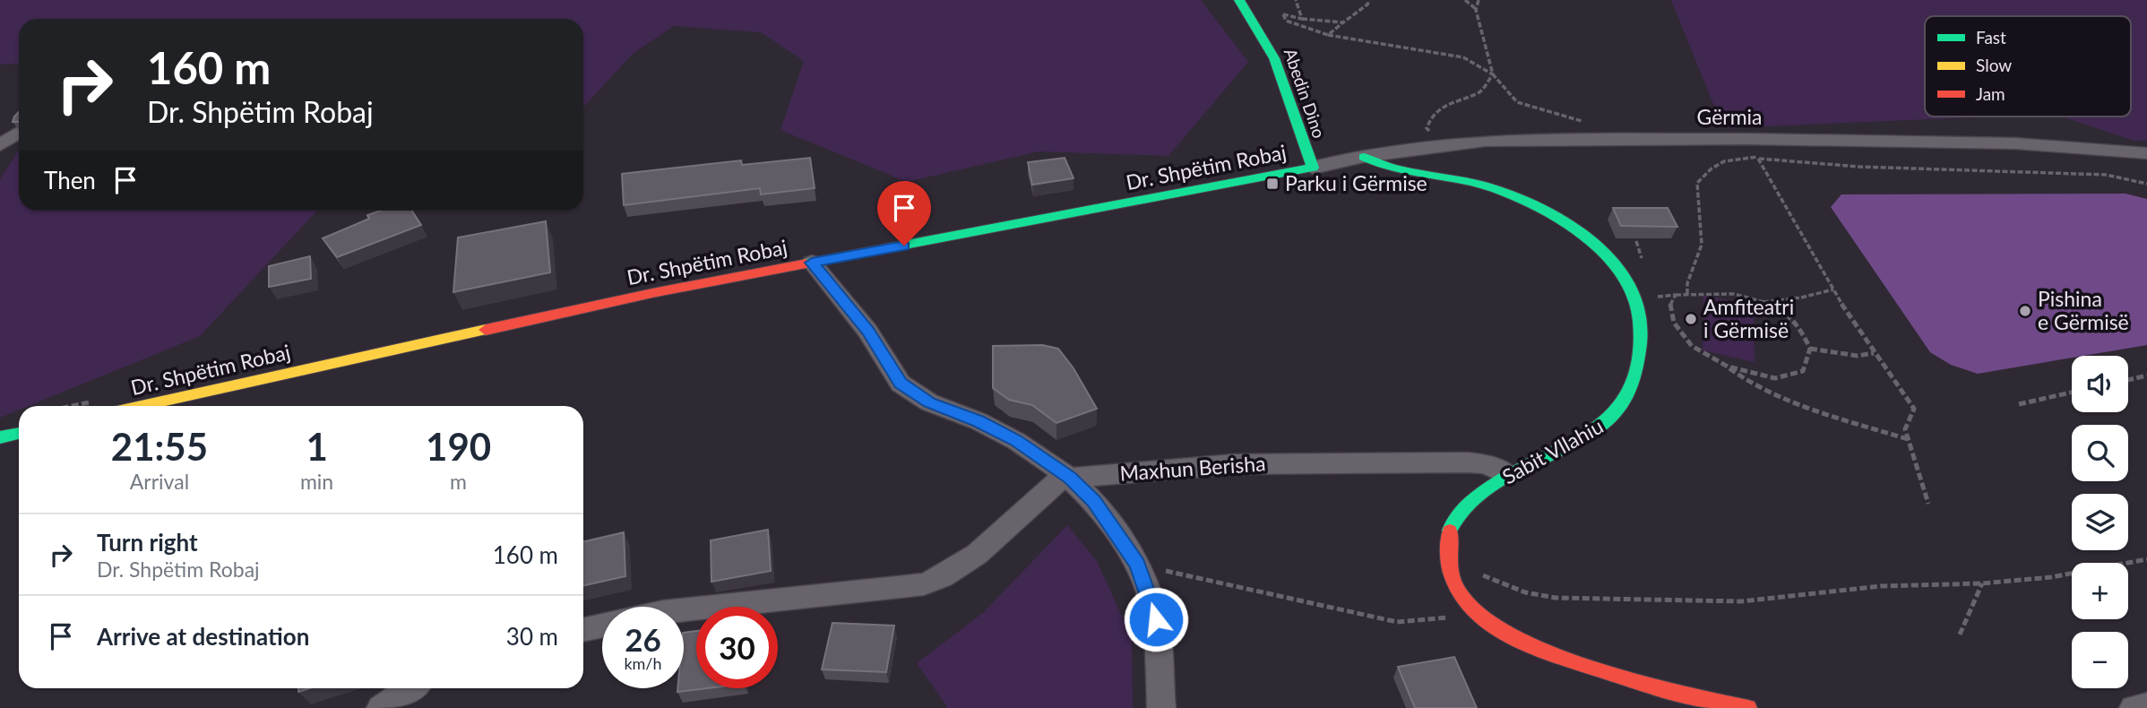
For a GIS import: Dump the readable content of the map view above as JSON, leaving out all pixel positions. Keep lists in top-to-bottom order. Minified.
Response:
{"streets":{"street":["Abedin Dino","Gërmia","Dr. Shpëtim Robaj","Sabit Vllahiu","Maxhun Berisha"]},"crossings":[["Abedin Dino","Gërmia"],["Abedin Dino","Dr. Shpëtim Robaj"],["Gërmia","Dr. Shpëtim Robaj"],["Sabit Vllahiu","Maxhun Berisha"]],"places":{"transit":["Parku i Gërmise"],"other":["Pishina e Gërmisë","Amfiteatri i Gërmisë"]},"legend":["Fast","Slow","Jam"],"page":{"turn":["160 m","Dr. Shpëtim Robaj"],"then":"Then","map_buttons":["+","−"],"eta":["21:55","Arrival","1","min","190","m"],"list":[{"name":"Turn right","note":"Dr. Shpëtim Robaj","value":"160 m"},{"name":"Arrive at destination","value":"30 m"}],"speed":"26 km/h","limit":"30"}}
